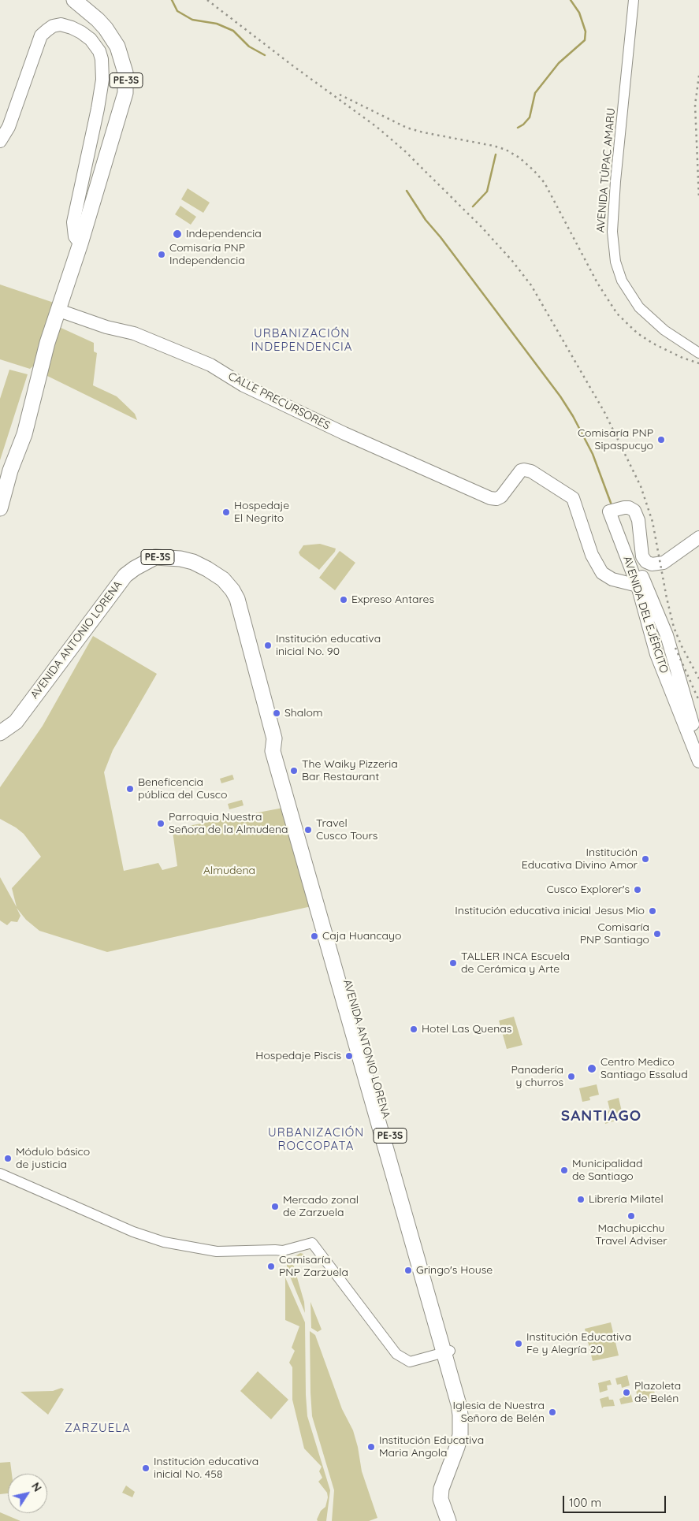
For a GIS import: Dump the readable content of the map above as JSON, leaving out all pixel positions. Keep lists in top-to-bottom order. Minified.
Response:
{"streets":{"highway":["PE-3S","AVENIDA ANTONIO LORENA"],"main road":["CALLE PRECURSORES","AVENIDA DEL EJÉRCITO"],"street":["AVENIDA TÚPAC AMARU"]},"crossings":[["PE-3S","CALLE PRECURSORES"],["CALLE PRECURSORES","AVENIDA DEL EJÉRCITO"]],"districts":["URBANIZACIÓN INDEPENDENCIA","SANTIAGO","URBANIZACIÓN ROCCOPATA","ZARZUELA"],"parks":["Almudena"],"places":["Independencia","Comisaría PNP Independencia","Comisaría PNP Sipaspucyo","Hospedaje El Negrito","Expreso Antares","Institución educativa inicial No. 90","Shalom","The Waiky Pizzeria Bar Restaurant","Beneficencia pública del Cusco","Parroquia Nuestra Señora de la Almudena","Travel Cusco Tours","Institución Educativa Divino Amor","Cusco Explorer's","Institución educativa inicial Jesus Mio","Comisaría PNP Santiago","Caja Huancayo","TALLER INCA Escuela de Cerámica y Arte","Hotel Las Quenas","Hospedaje Piscis","Centro Medico Santiago Essalud","Panadería y churros","Módulo básico de justicia","Municipalidad de Santiago","Librería Milatel","Mercado zonal de Zarzuela","Machupicchu Travel Adviser","Comisaría PNP Zarzuela","Gringo's House","Institución Educativa Fe y Alegría 20","Plazoleta de Belén","Iglesia de Nuestra Señora de Belén","Institución Educativa Maria Angola","Institución educativa inicial No. 458"],"scale_bar":"100 m","north":"top right"}
